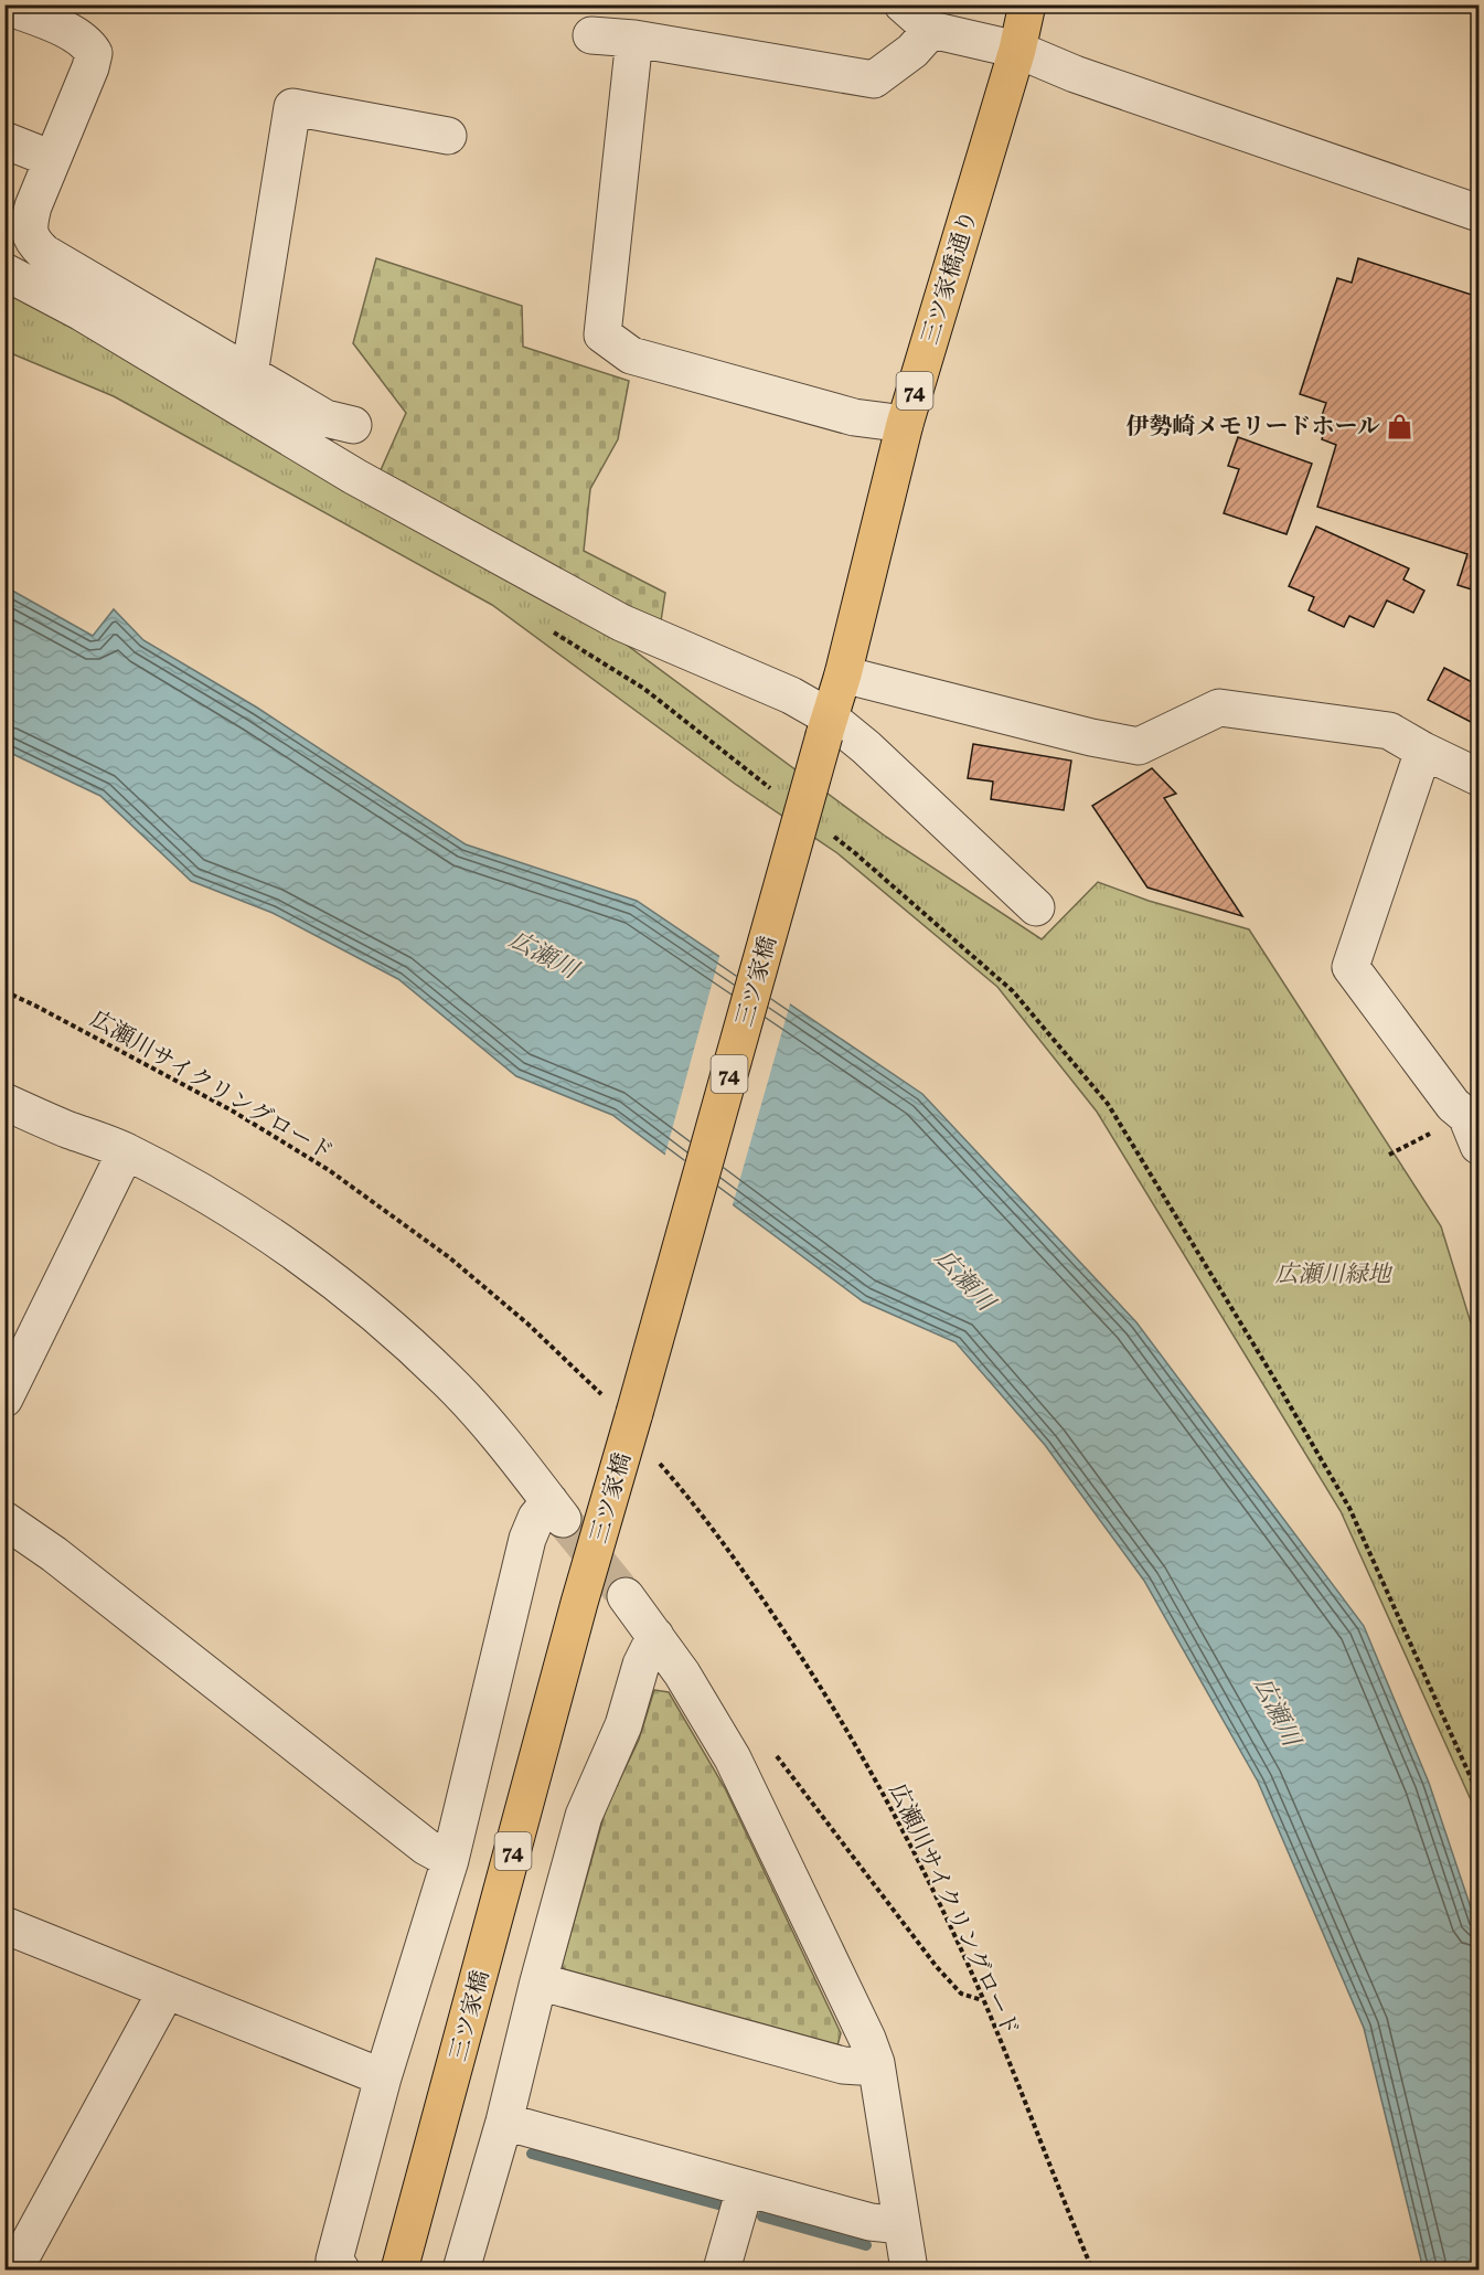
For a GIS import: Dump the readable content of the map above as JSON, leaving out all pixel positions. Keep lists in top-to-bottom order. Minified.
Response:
{"streets":{"main road":["三ツ家橋通り","74","三ツ家橋"],"path":["広瀬川サイクリングロード"]},"crossings":[["三ツ家橋通り","74"],["三ツ家橋通り","三ツ家橋"],["三ツ家橋","広瀬川サイクリングロード"]],"water":["広瀬川"],"parks":["広瀬川緑地"],"places":{"shop":["伊勢崎メモリードホール"]}}
